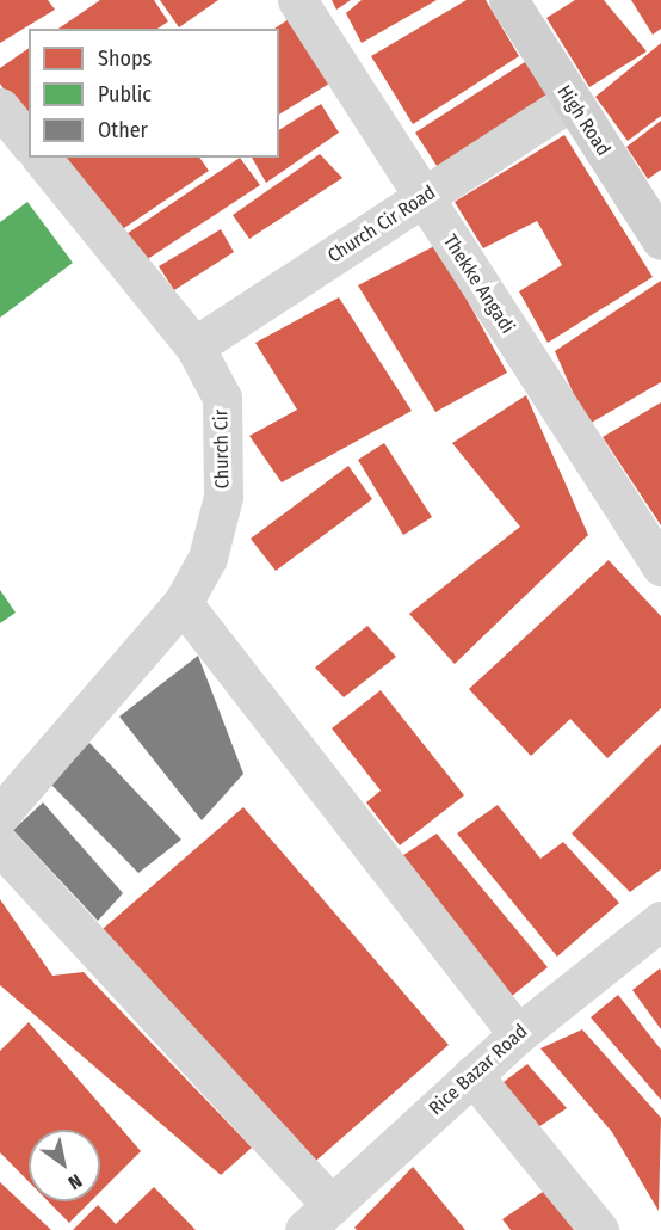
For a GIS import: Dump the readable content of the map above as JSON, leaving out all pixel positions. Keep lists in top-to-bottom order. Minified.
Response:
{"streets":{"main road":["High Road"],"street":["Church Cir Road","Thekke Angadi","Church Cir","Rice Bazar Road"]},"crossings":[["High Road","Church Cir Road"],["Church Cir Road","Thekke Angadi"],["Church Cir Road","Church Cir"]],"legend":["Shops","Public","Other"],"north":"bottom right"}
